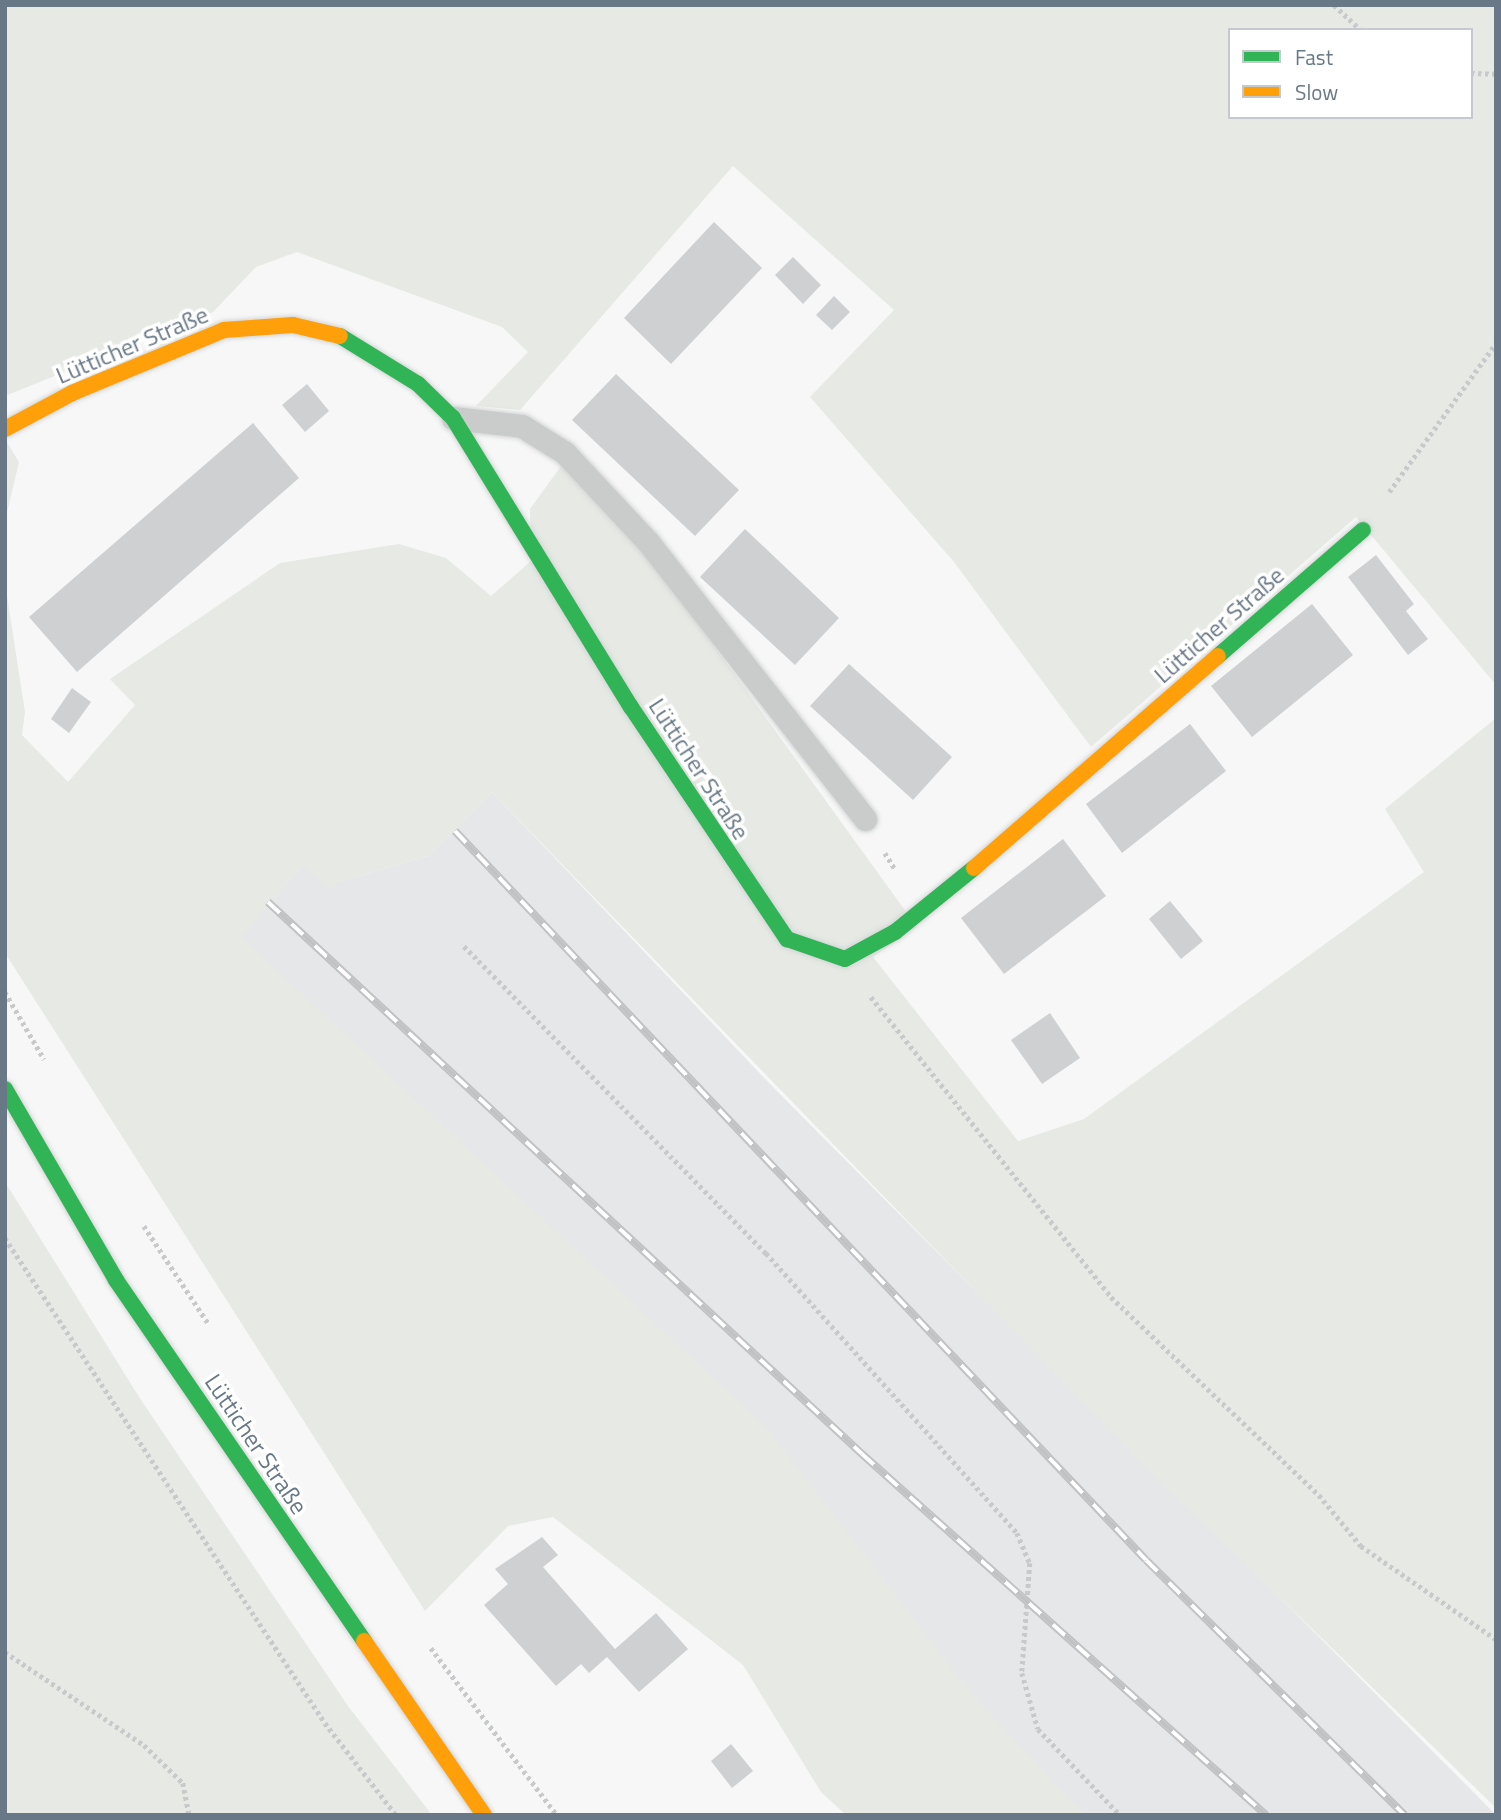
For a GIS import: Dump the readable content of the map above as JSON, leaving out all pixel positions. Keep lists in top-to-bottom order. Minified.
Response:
{"streets":{"street":["Lütticher Straße"]},"legend":["Fast","Slow"]}
